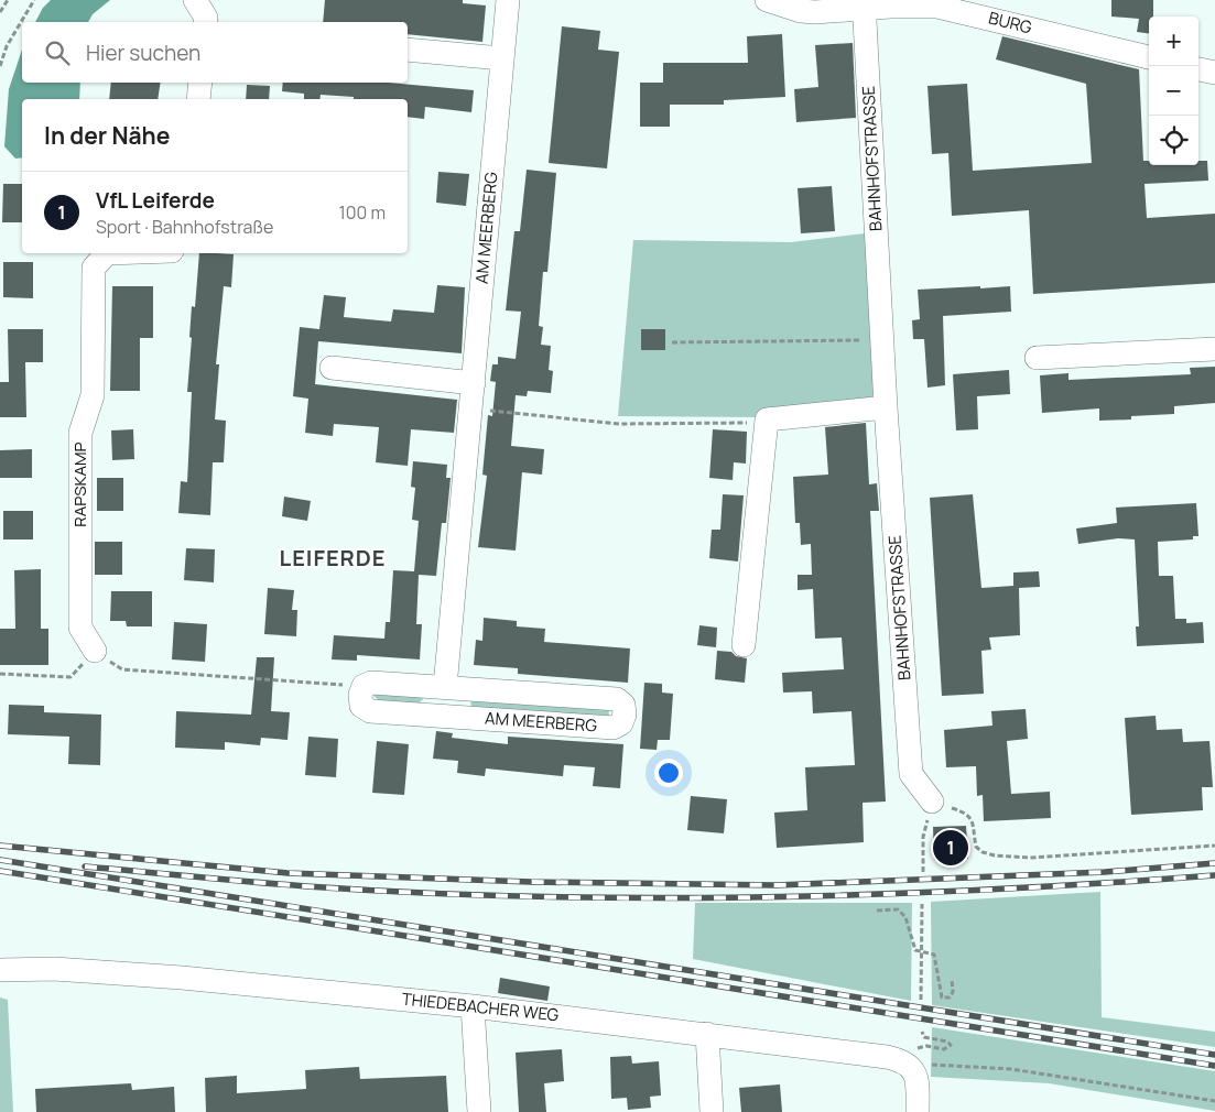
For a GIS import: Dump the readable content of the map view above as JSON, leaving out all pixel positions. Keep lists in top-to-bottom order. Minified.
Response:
{"streets":{"street":["BURG","BAHNHOFSTRASSE","AM MEERBERG","RAPSKAMP","THIEDEBACHER WEG"]},"crossings":[["BURG","BAHNHOFSTRASSE"]],"districts":["LEIFERDE"],"page":{"map_buttons":["+","−"],"search":"Hier suchen","heading":"In der Nähe","list":[{"mark":"1","name":"VfL Leiferde","note":"Sport · Bahnhofstraße","value":"100 m"}],"pins":"1"}}
